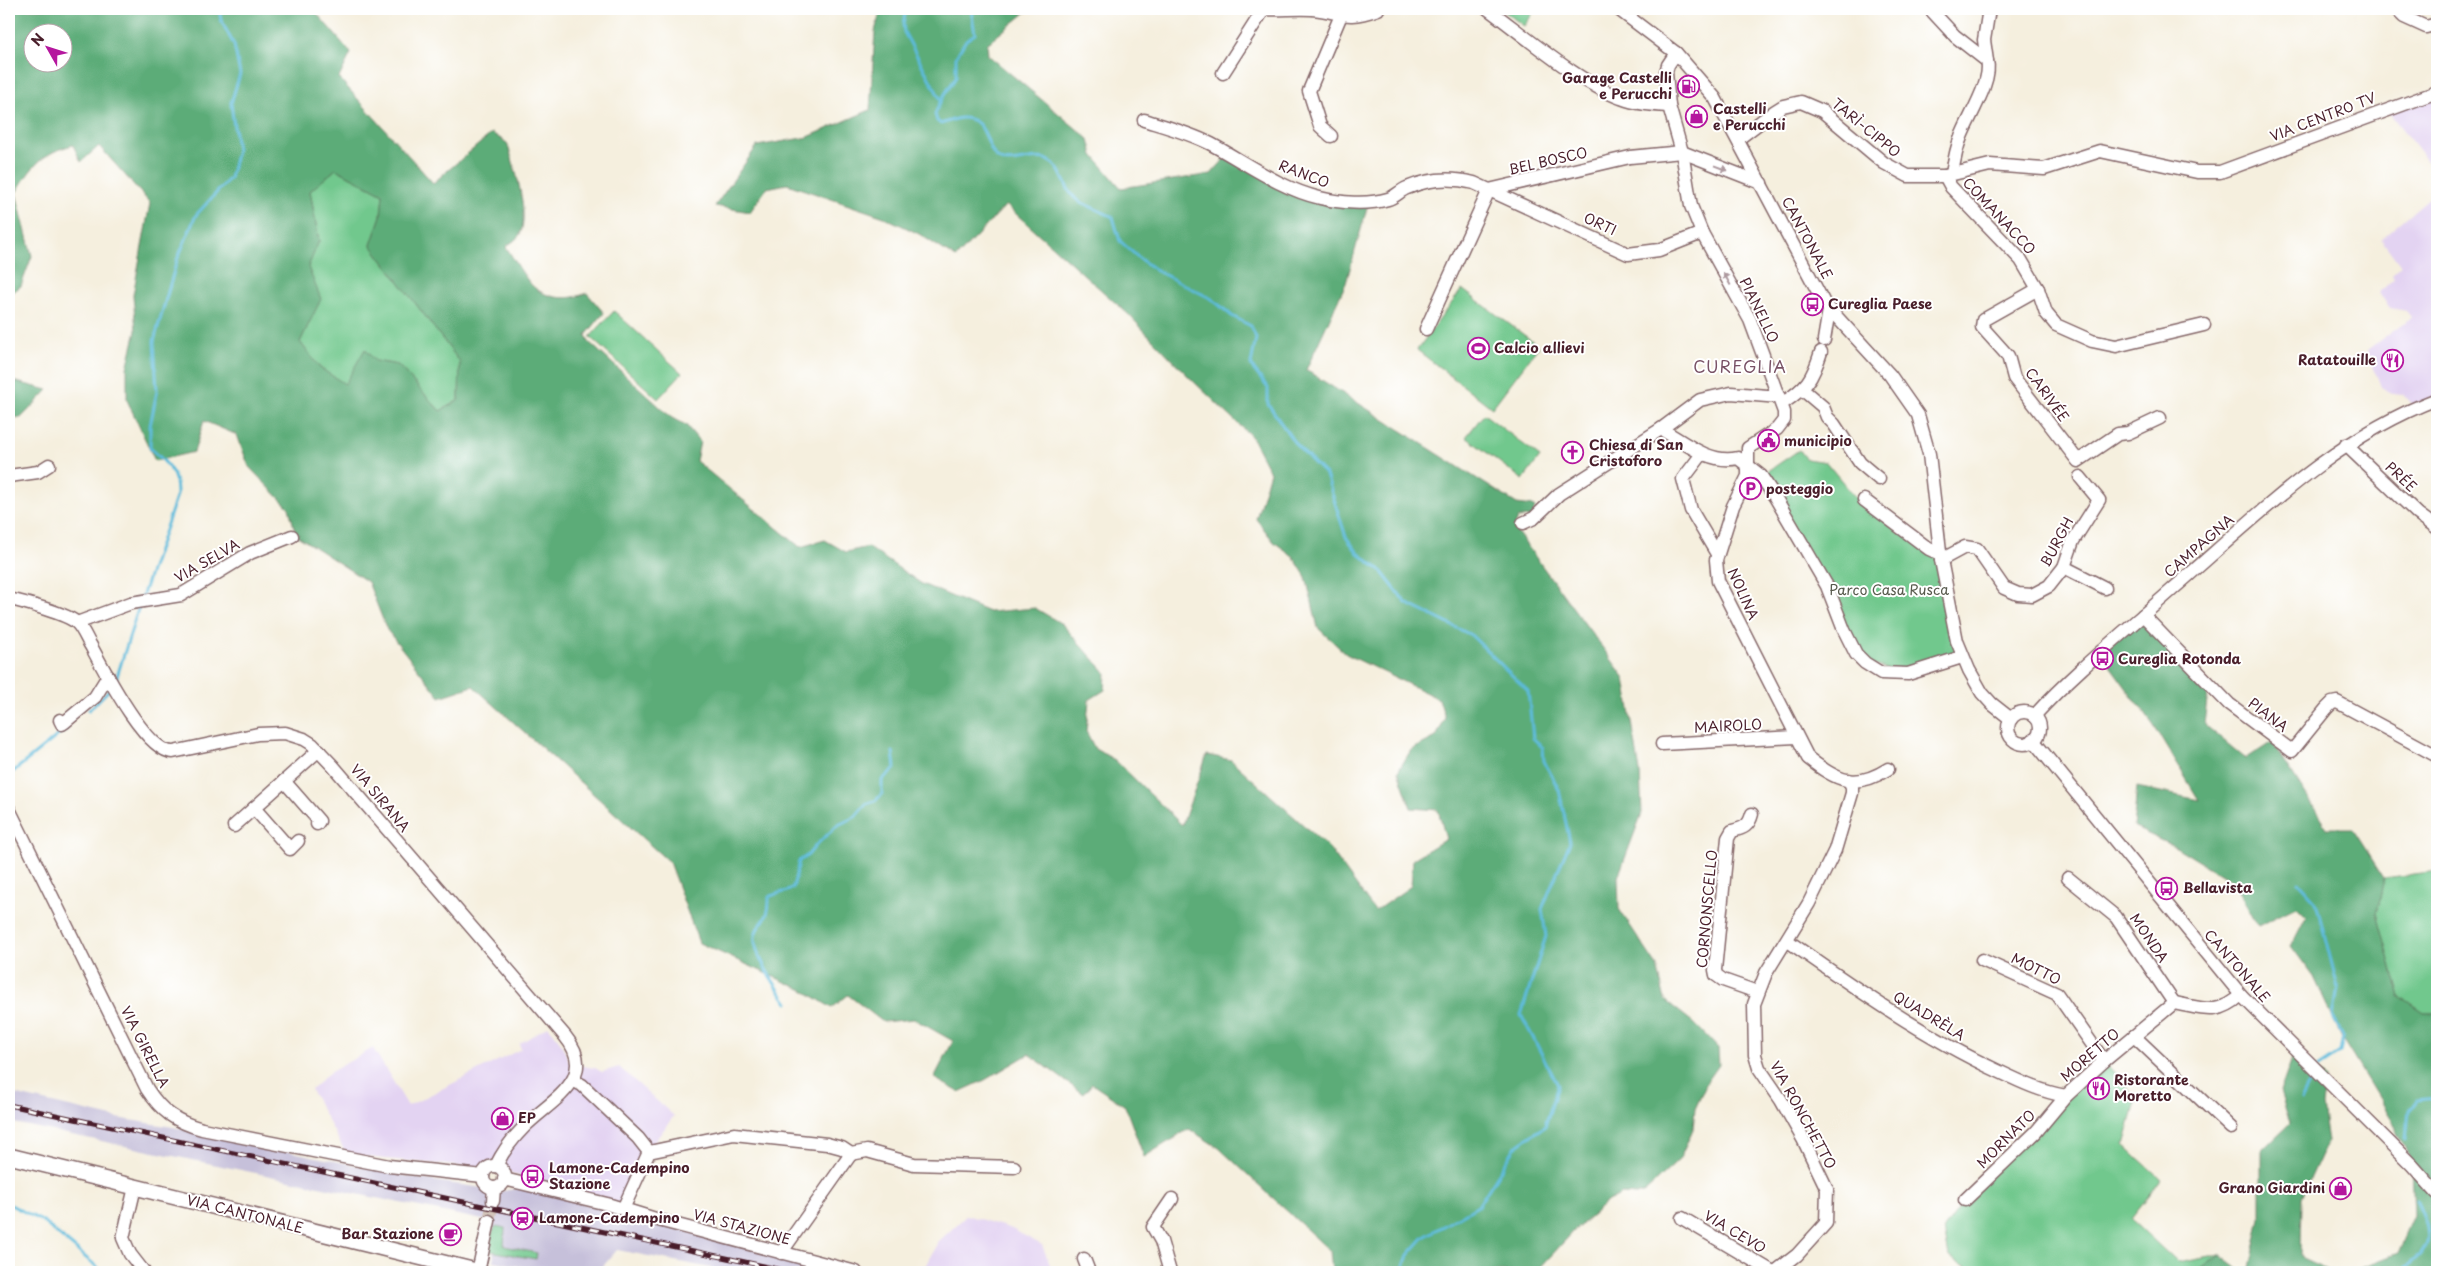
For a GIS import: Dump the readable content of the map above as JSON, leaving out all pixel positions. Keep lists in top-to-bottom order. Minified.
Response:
{"streets":{"main road":["VIA CANTONALE"],"street":["VIA CENTRO TV","TARÌ-CIPPO","BEL BOSCO","RANCO","COMANACCO","ORTI","CANTONALE","PIANELLO","CARIVÉE","PRÉE","BURGH","CAMPAGNA","VIA SELVA","NOLINA","PIANA","MAIROLO","VIA SIRANA","CORNONSCELLO","MONDA","MOTTO","QUADRÈLA","VIA GIRELLA","MORETTO","VIA RONCHETTO","MORNATO","VIA STAZIONE","VIA CEVO"]},"crossings":[["VIA CENTRO TV","TARÌ-CIPPO"],["TARÌ-CIPPO","COMANACCO"],["TARÌ-CIPPO","CANTONALE"],["BEL BOSCO","RANCO"],["BEL BOSCO","ORTI"],["BEL BOSCO","CANTONALE"],["BEL BOSCO","PIANELLO"],["RANCO","ORTI"],["COMANACCO","CARIVÉE"],["ORTI","PIANELLO"],["CANTONALE","PIANELLO"],["CANTONALE","BURGH"],["CANTONALE","CAMPAGNA"],["PIANELLO","NOLINA"],["PRÉE","CAMPAGNA"],["CAMPAGNA","PIANA"],["VIA SELVA","VIA SIRANA"],["NOLINA","MAIROLO"],["CORNONSCELLO","VIA RONCHETTO"],["MONDA","MORETTO"],["MOTTO","MORETTO"],["QUADRÈLA","MORETTO"],["QUADRÈLA","MORNATO"],["VIA GIRELLA","VIA STAZIONE"],["MORETTO","MORNATO"],["VIA RONCHETTO","VIA CEVO"]],"one_way":["PIANELLO"],"districts":["CUREGLIA"],"parks":["Parco Casa Rusca"],"places":{"fuel station":["Garage Castelli e Perucchi"],"shop":["Castelli e Perucchi","EP","Grano Giardini"],"bus stop":["Cureglia Paese","Cureglia Rotonda","Bellavista","Lamone-Cadempino Stazione"],"sports":["Calcio allievi"],"restaurant":["Ratatouille","Ristorante Moretto"],"public building":["municipio"],"church":["Chiesa di San Cristoforo"],"parking":["posteggio"],"station":["Lamone-Cadempino"],"cafe":["Bar Stazione"]},"north":"top left"}
